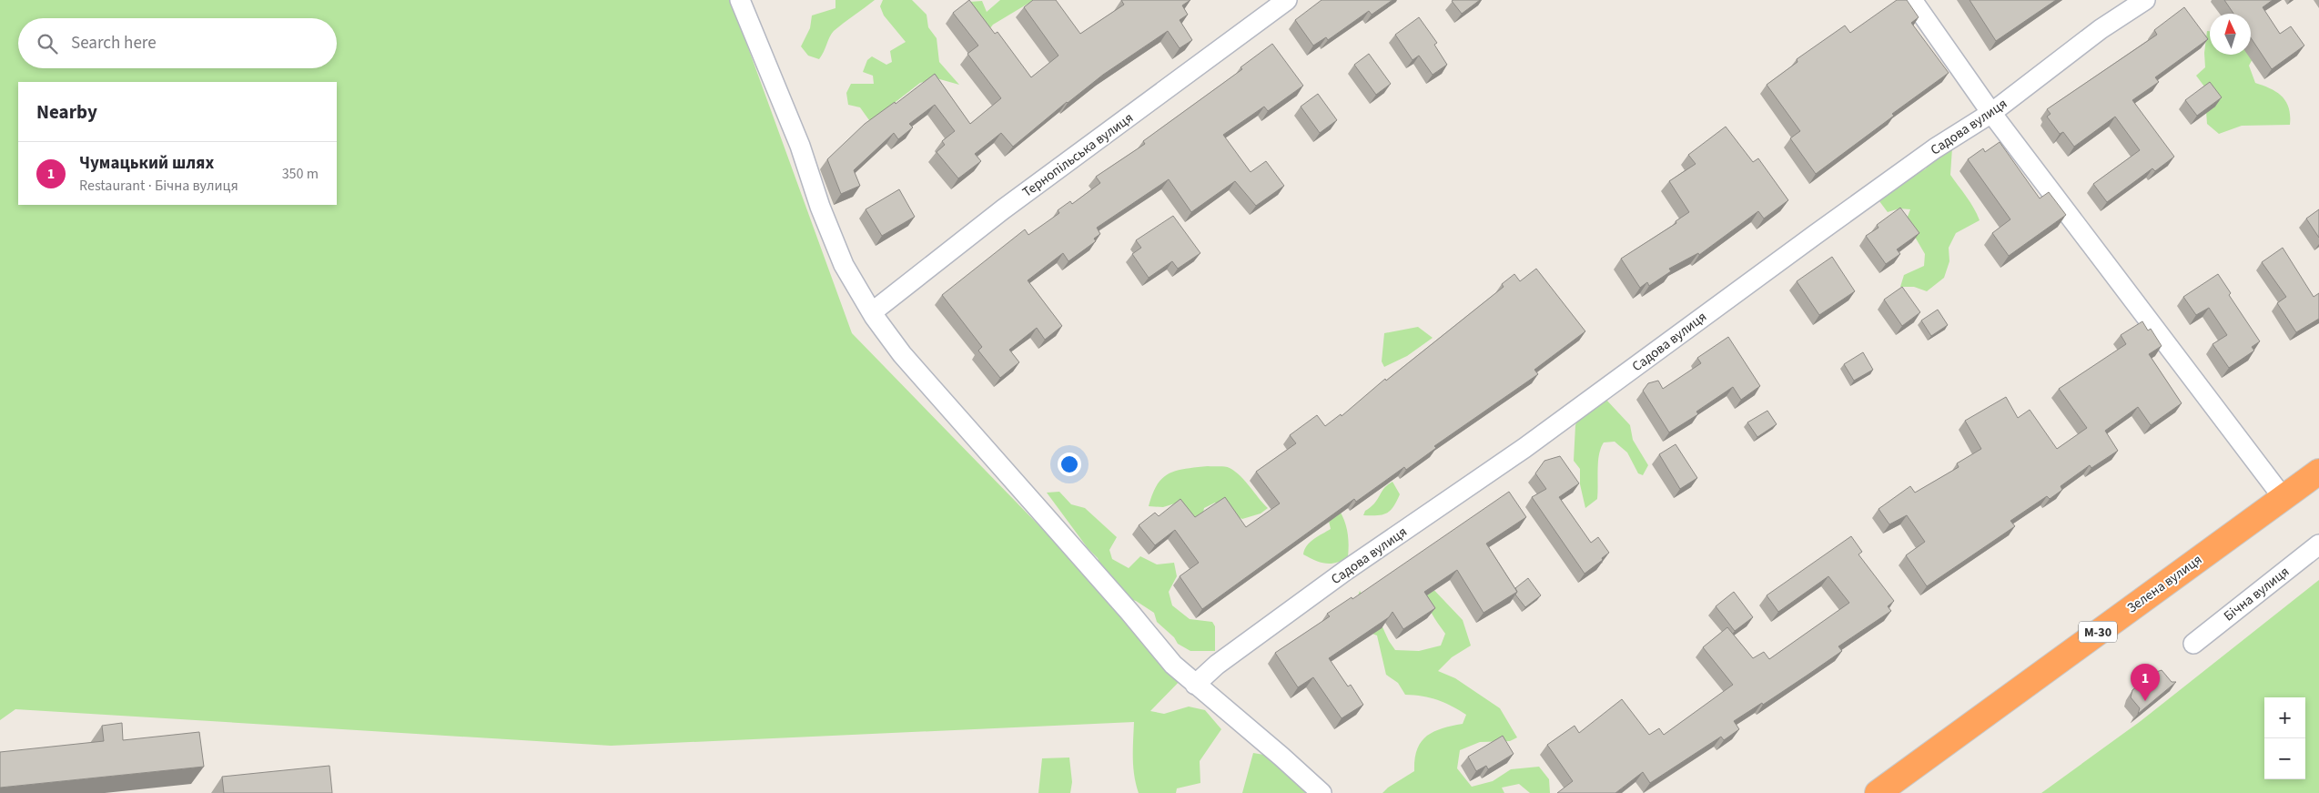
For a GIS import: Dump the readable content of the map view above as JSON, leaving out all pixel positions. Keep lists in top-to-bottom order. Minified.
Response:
{"streets":{"highway":["Зелена вулиця","М-30"],"street":["Садова вулиця","Тернопільська вулиця","Бічна вулиця"]},"north":"top","page":{"search":"Search here","heading":"Nearby","list":[{"mark":"1","name":"Чумацький шлях","note":"Restaurant · Бічна вулиця","value":"350 m"}],"pins":"1","map_buttons":["+","−"]}}
